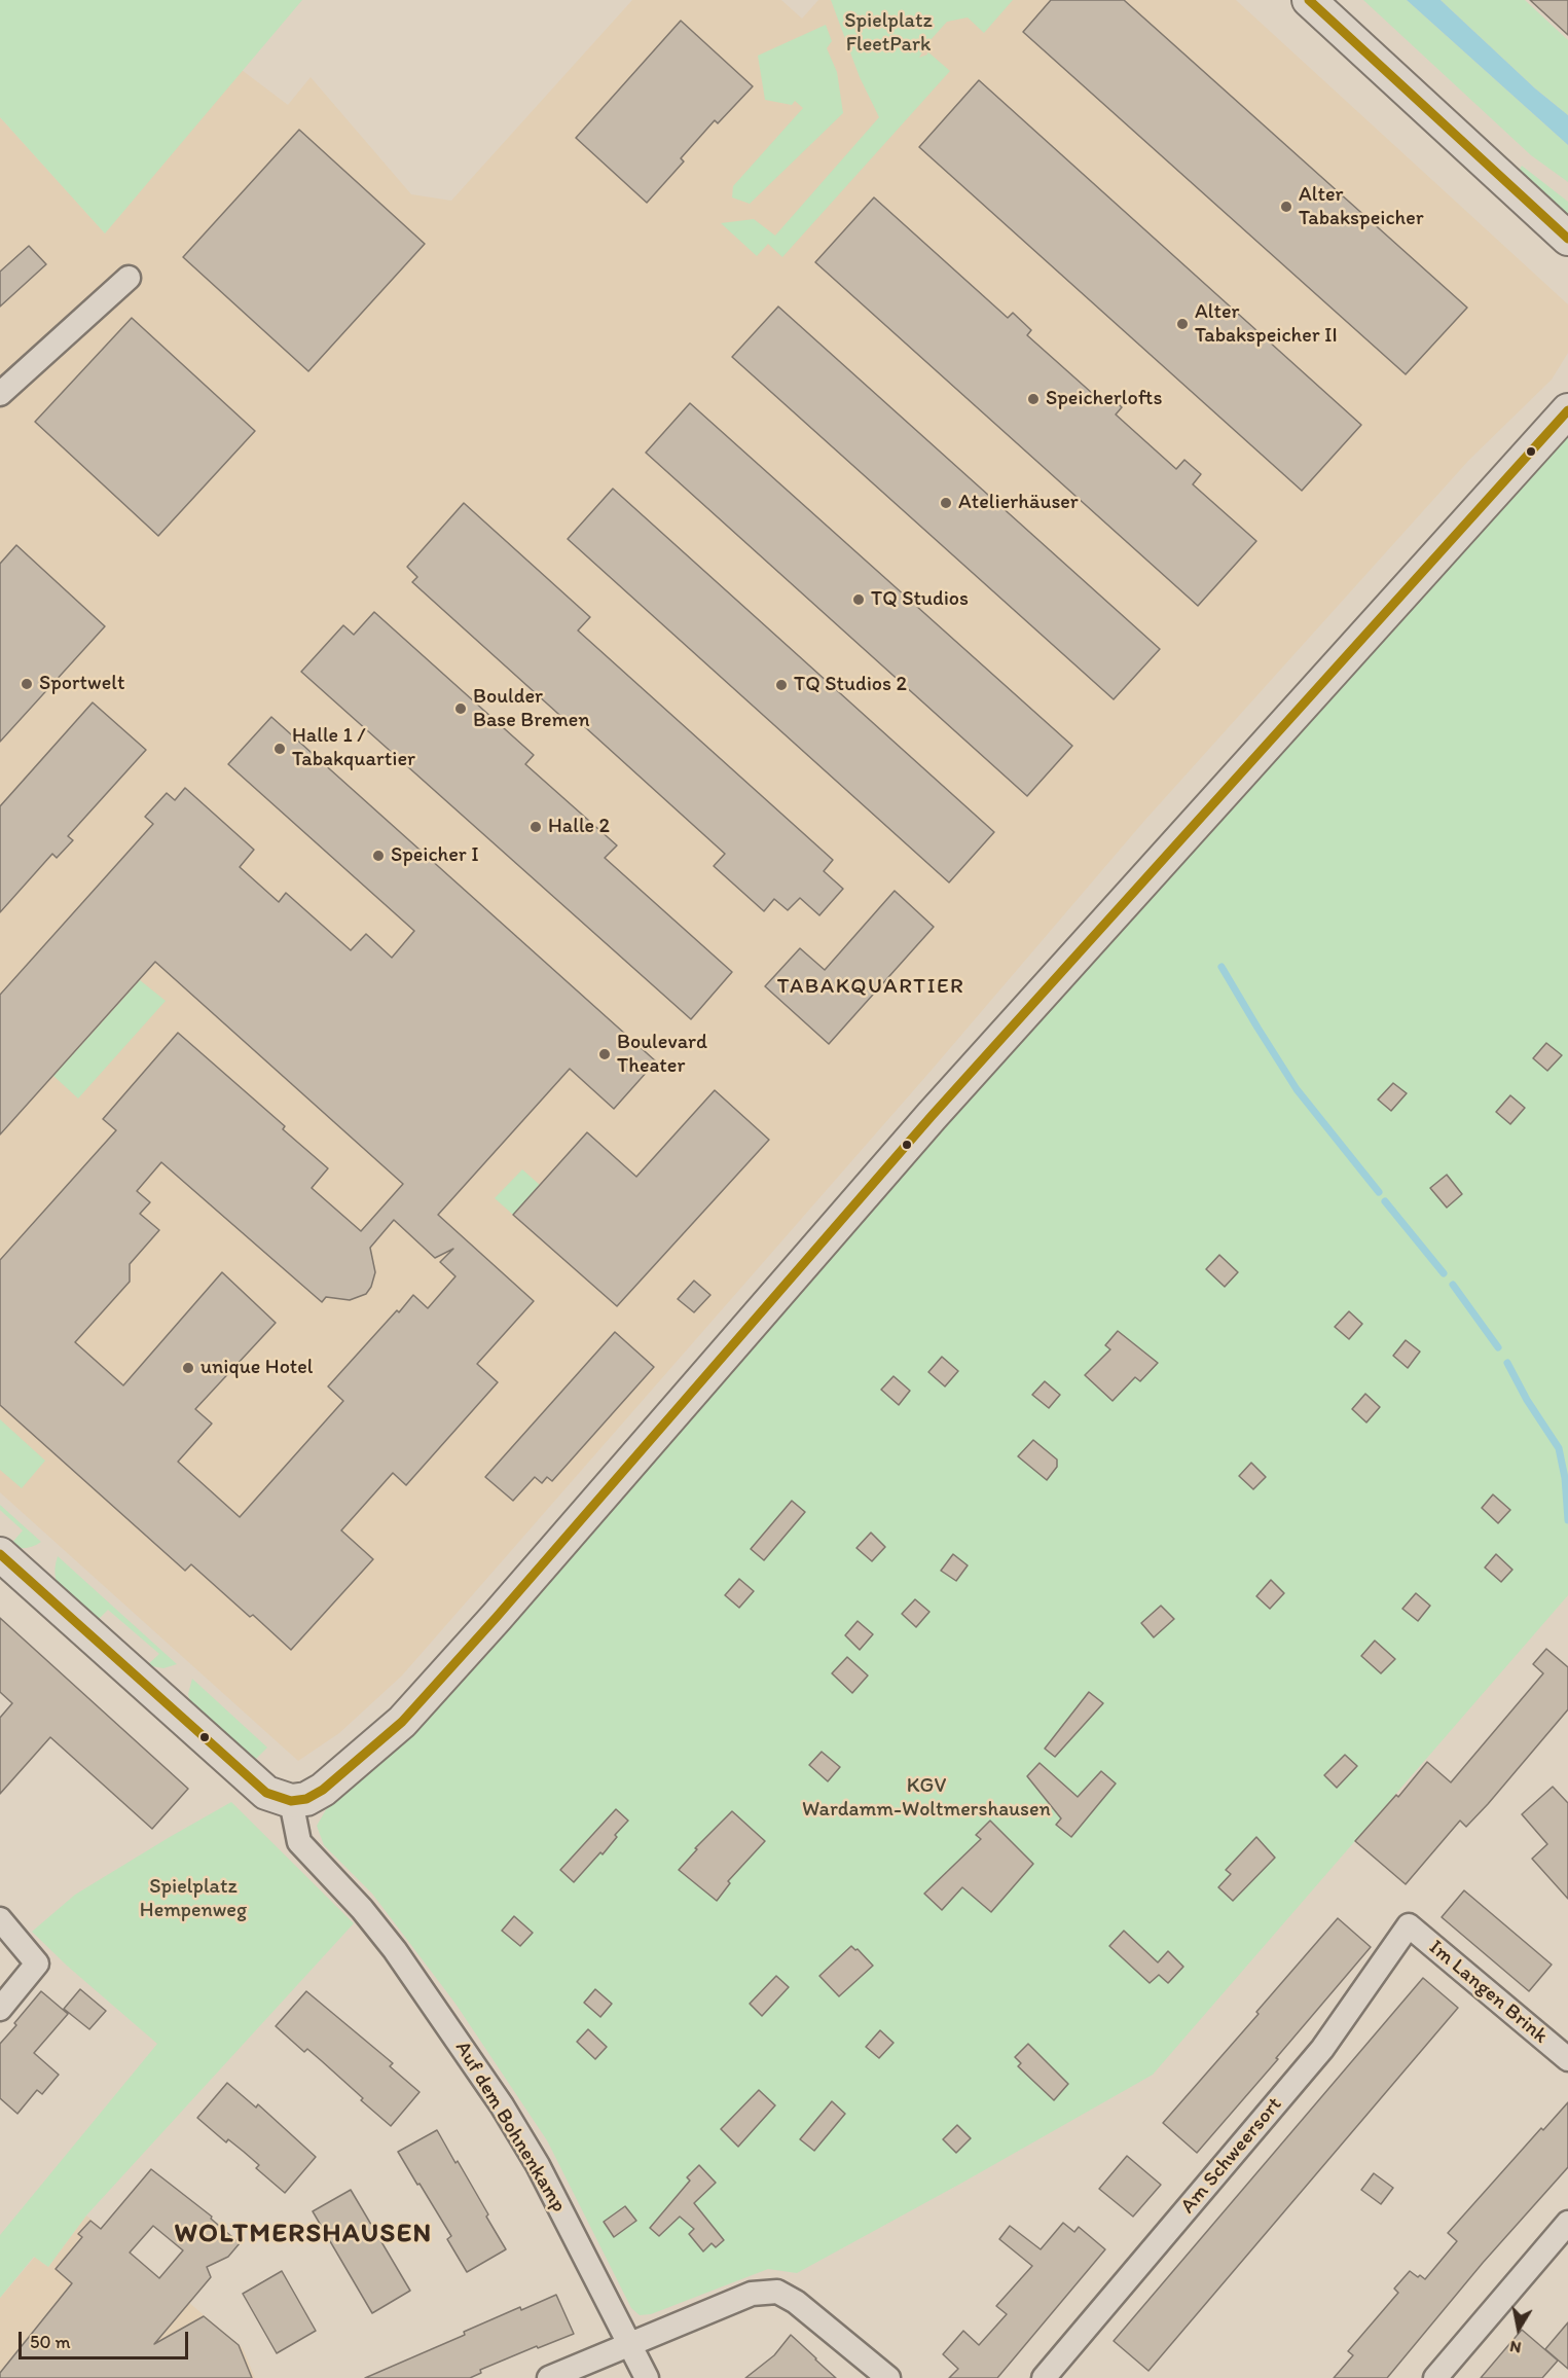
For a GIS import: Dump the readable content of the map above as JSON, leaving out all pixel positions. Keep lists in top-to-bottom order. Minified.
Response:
{"streets":{"street":["Im Langen Brink","Auf dem Bohnenkamp","Am Schweersort"]},"crossings":[["Im Langen Brink","Am Schweersort"]],"districts":["TABAKQUARTIER","WOLTMERSHAUSEN"],"parks":["Spielplatz FleetPark","KGV Wardamm-Woltmershausen","Spielplatz Hempenweg"],"places":["Alter Tabakspeicher","Alter Tabakspeicher II","Speicherlofts","Atelierhäuser","TQ Studios","Sportwelt","TQ Studios 2","Boulder Base Bremen","Halle 1 / Tabakquartier","Halle 2","Speicher I","Boulevard Theater","unique Hotel"],"scale_bar":"50 m","north":"bottom"}
